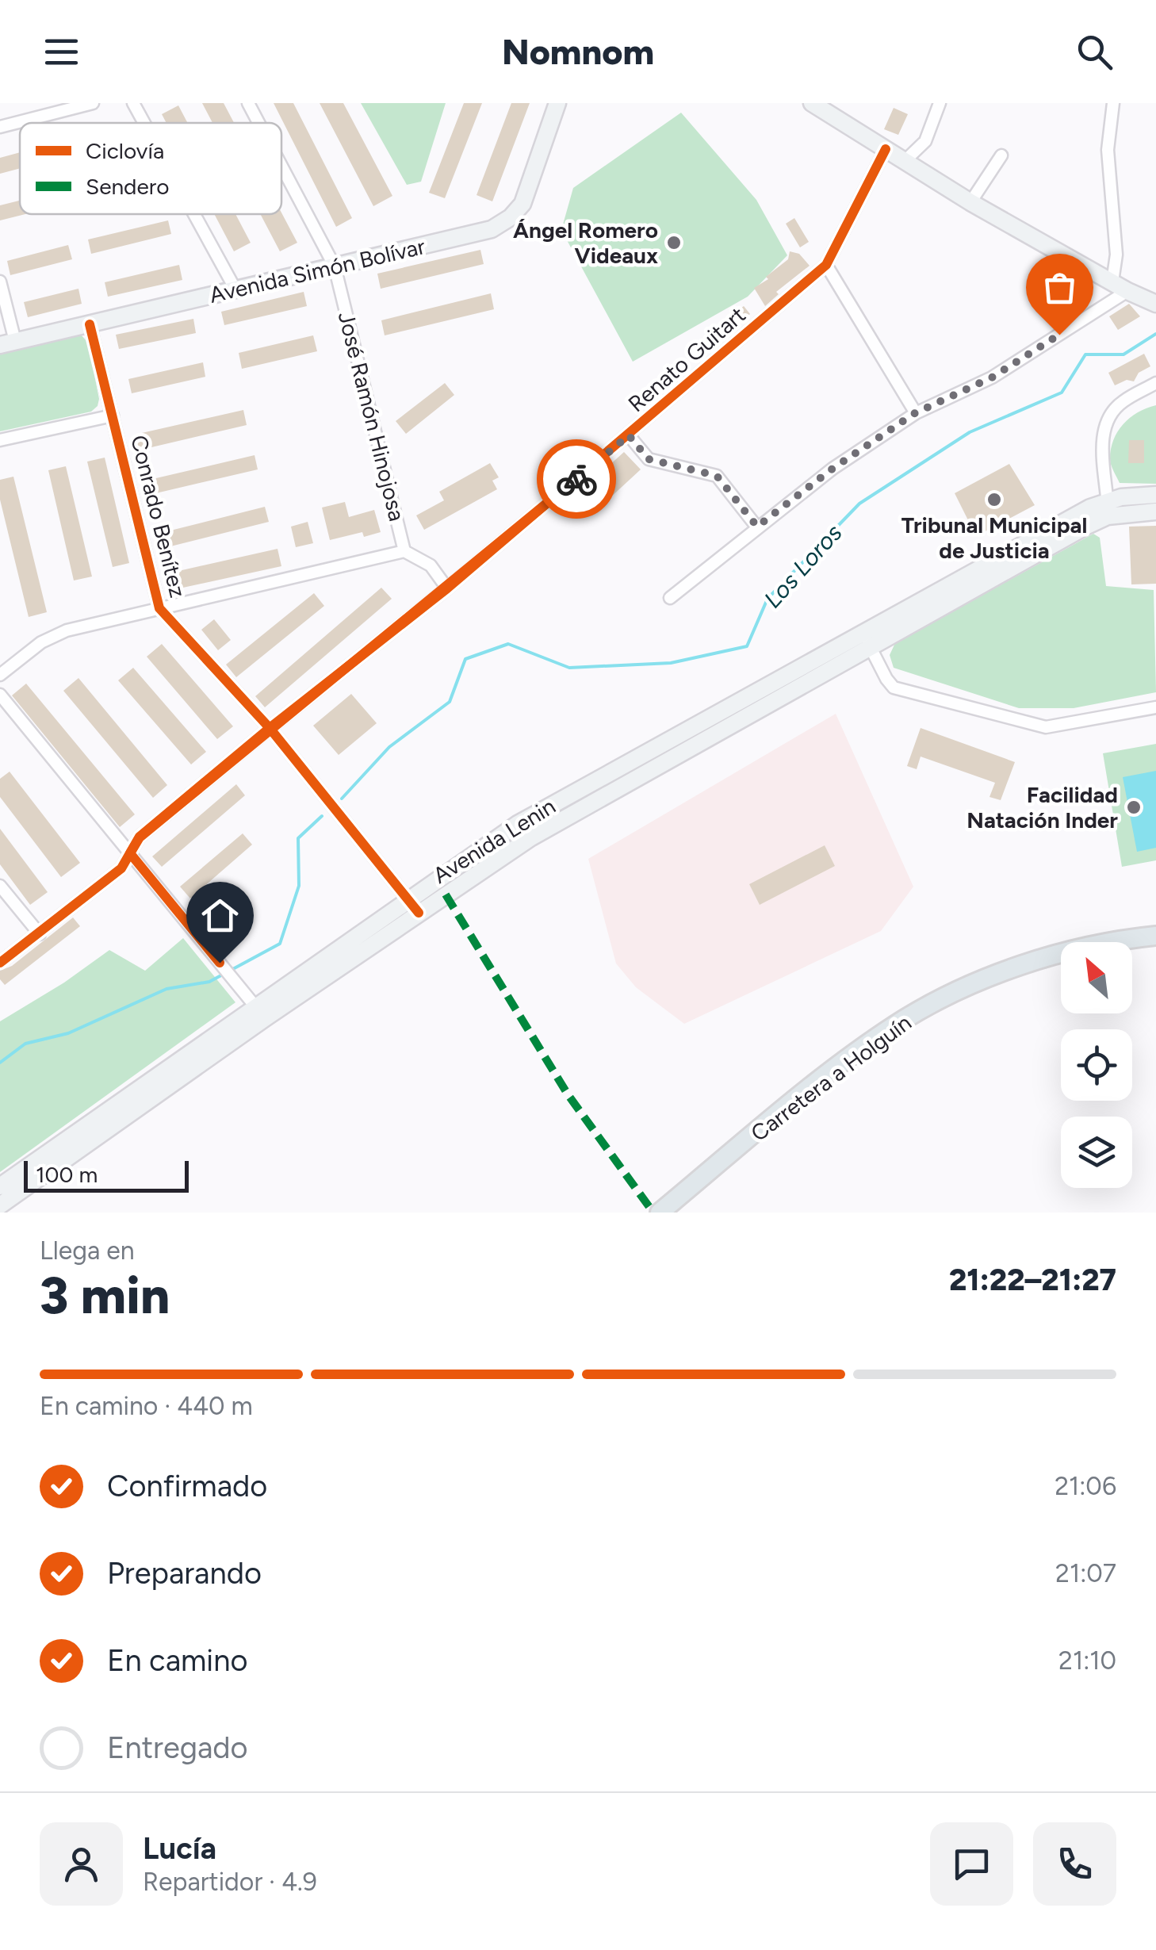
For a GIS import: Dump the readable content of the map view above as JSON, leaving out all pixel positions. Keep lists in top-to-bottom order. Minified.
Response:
{"streets":{"main road":["Avenida Simón Bolívar","Avenida Lenin","Carretera a Holguín"],"street":["Renato Guitart","José Ramón Hinojosa","Conrado Benítez"]},"crossings":[["Avenida Simón Bolívar","José Ramón Hinojosa"],["Avenida Simón Bolívar","Conrado Benítez"],["Renato Guitart","José Ramón Hinojosa"],["Renato Guitart","Conrado Benítez"],["Conrado Benítez","Avenida Lenin"]],"water":["Los Loros"],"places":["Ángel Romero Videaux","Tribunal Municipal de Justicia","Facilidad Natación Inder"],"legend":["Ciclovía","Sendero"],"scale_bar":"100 m","north":"top left","page":{"header":"Nomnom","scale":"100 m","heading":["3 min","Llega en","21:22–21:27"],"panel":["Lucía","Repartidor · 4.9"],"bar":"En camino · 440 m","list":[["Confirmado","21:06"],["Preparando","21:07"],["En camino","21:10"],"Entregado"]}}
